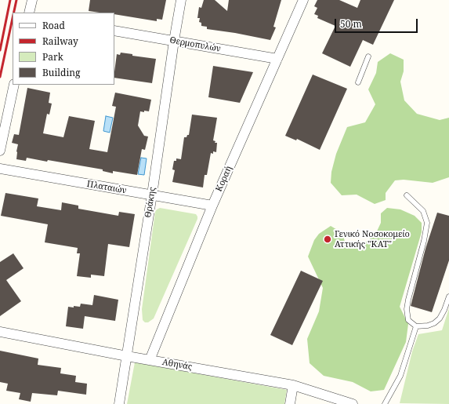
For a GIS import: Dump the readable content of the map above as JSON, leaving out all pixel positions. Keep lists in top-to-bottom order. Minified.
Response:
{"streets":{"street":["Θερμοπυλών","Κοραή","Πλαταιών","Θράκης","Αθηνάς"]},"crossings":[["Θερμοπυλών","Κοραή"],["Θερμοπυλών","Θράκης"],["Κοραή","Πλαταιών"],["Κοραή","Αθηνάς"],["Πλαταιών","Θράκης"],["Θράκης","Αθηνάς"]],"places":["Γενικό Νοσοκομείο Αττικής \"ΚΑΤ\""],"legend":["Road","Railway","Park","Building"],"scale_bar":"50 m"}
